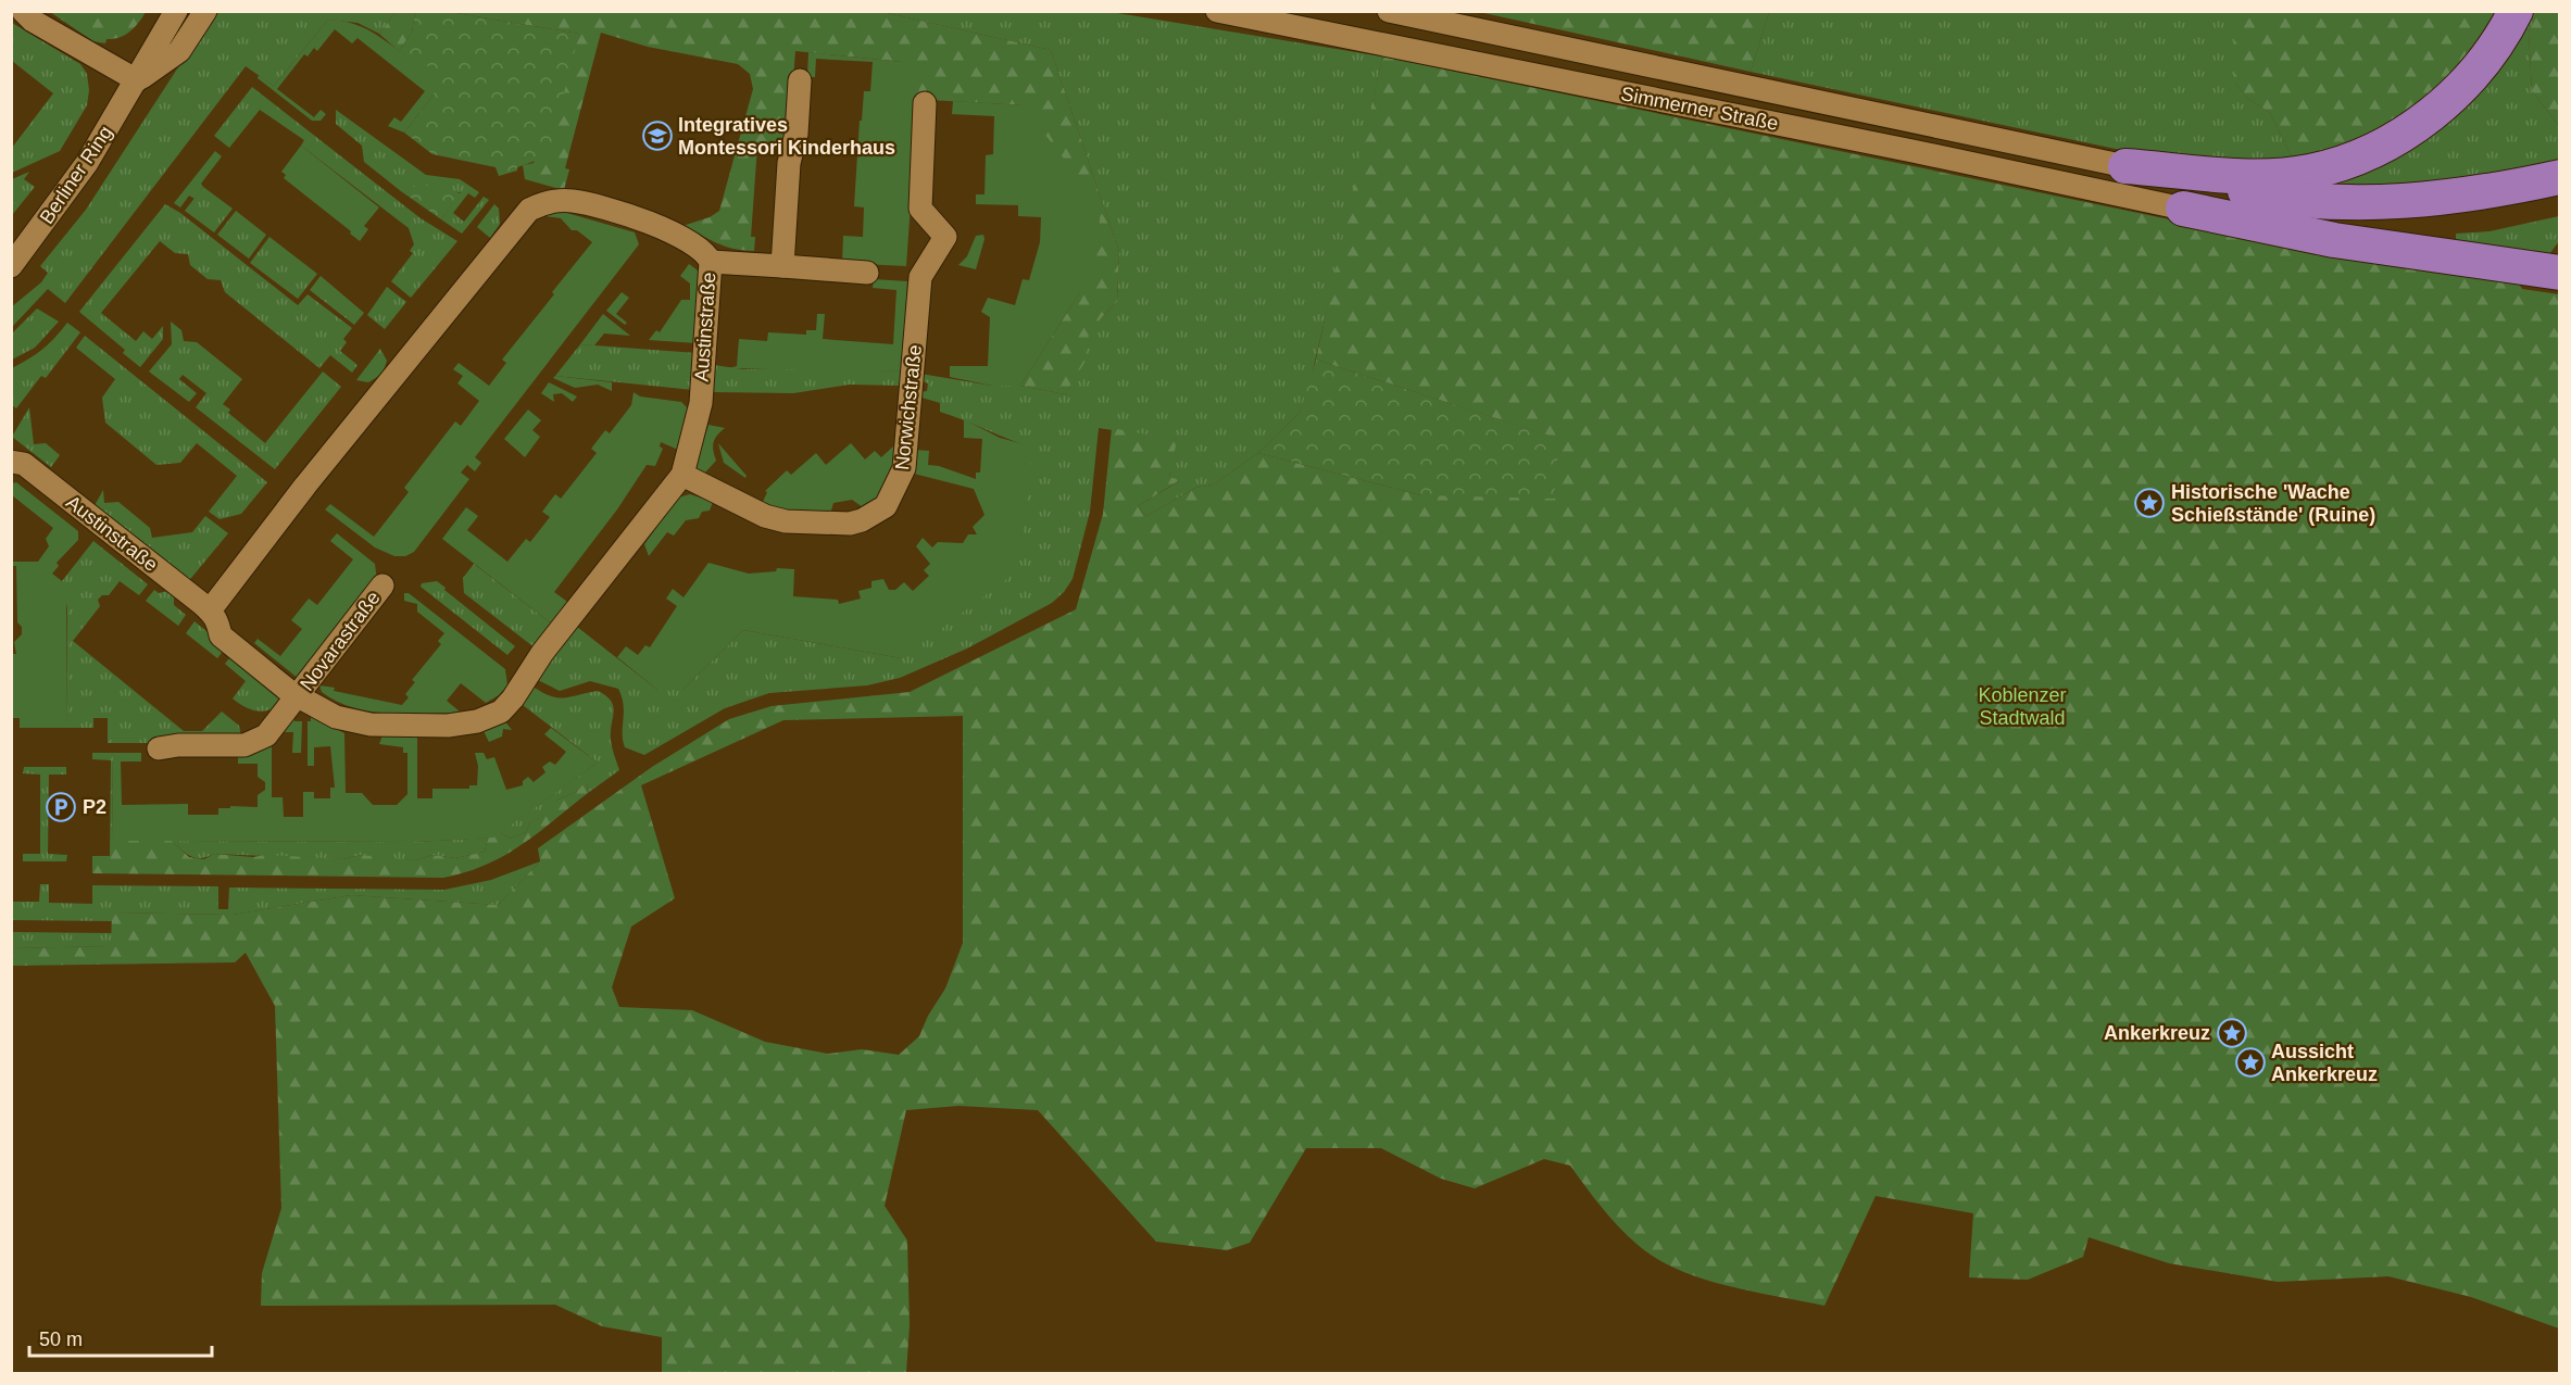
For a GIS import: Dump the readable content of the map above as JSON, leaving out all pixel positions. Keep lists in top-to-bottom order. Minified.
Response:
{"streets":{"street":["Simmerner Straße","Berliner Ring","Austinstraße","Norwichstraße","Novarastraße"]},"crossings":[["Austinstraße","Norwichstraße"],["Austinstraße","Novarastraße"]],"parks":["Koblenzer Stadtwald"],"places":{"school or university":["Integratives Montessori Kinderhaus"],"place":["Historische 'Wache Schießstände' (Ruine)","Ankerkreuz","Aussicht Ankerkreuz"],"parking":["P2"]},"scale_bar":"50 m"}
